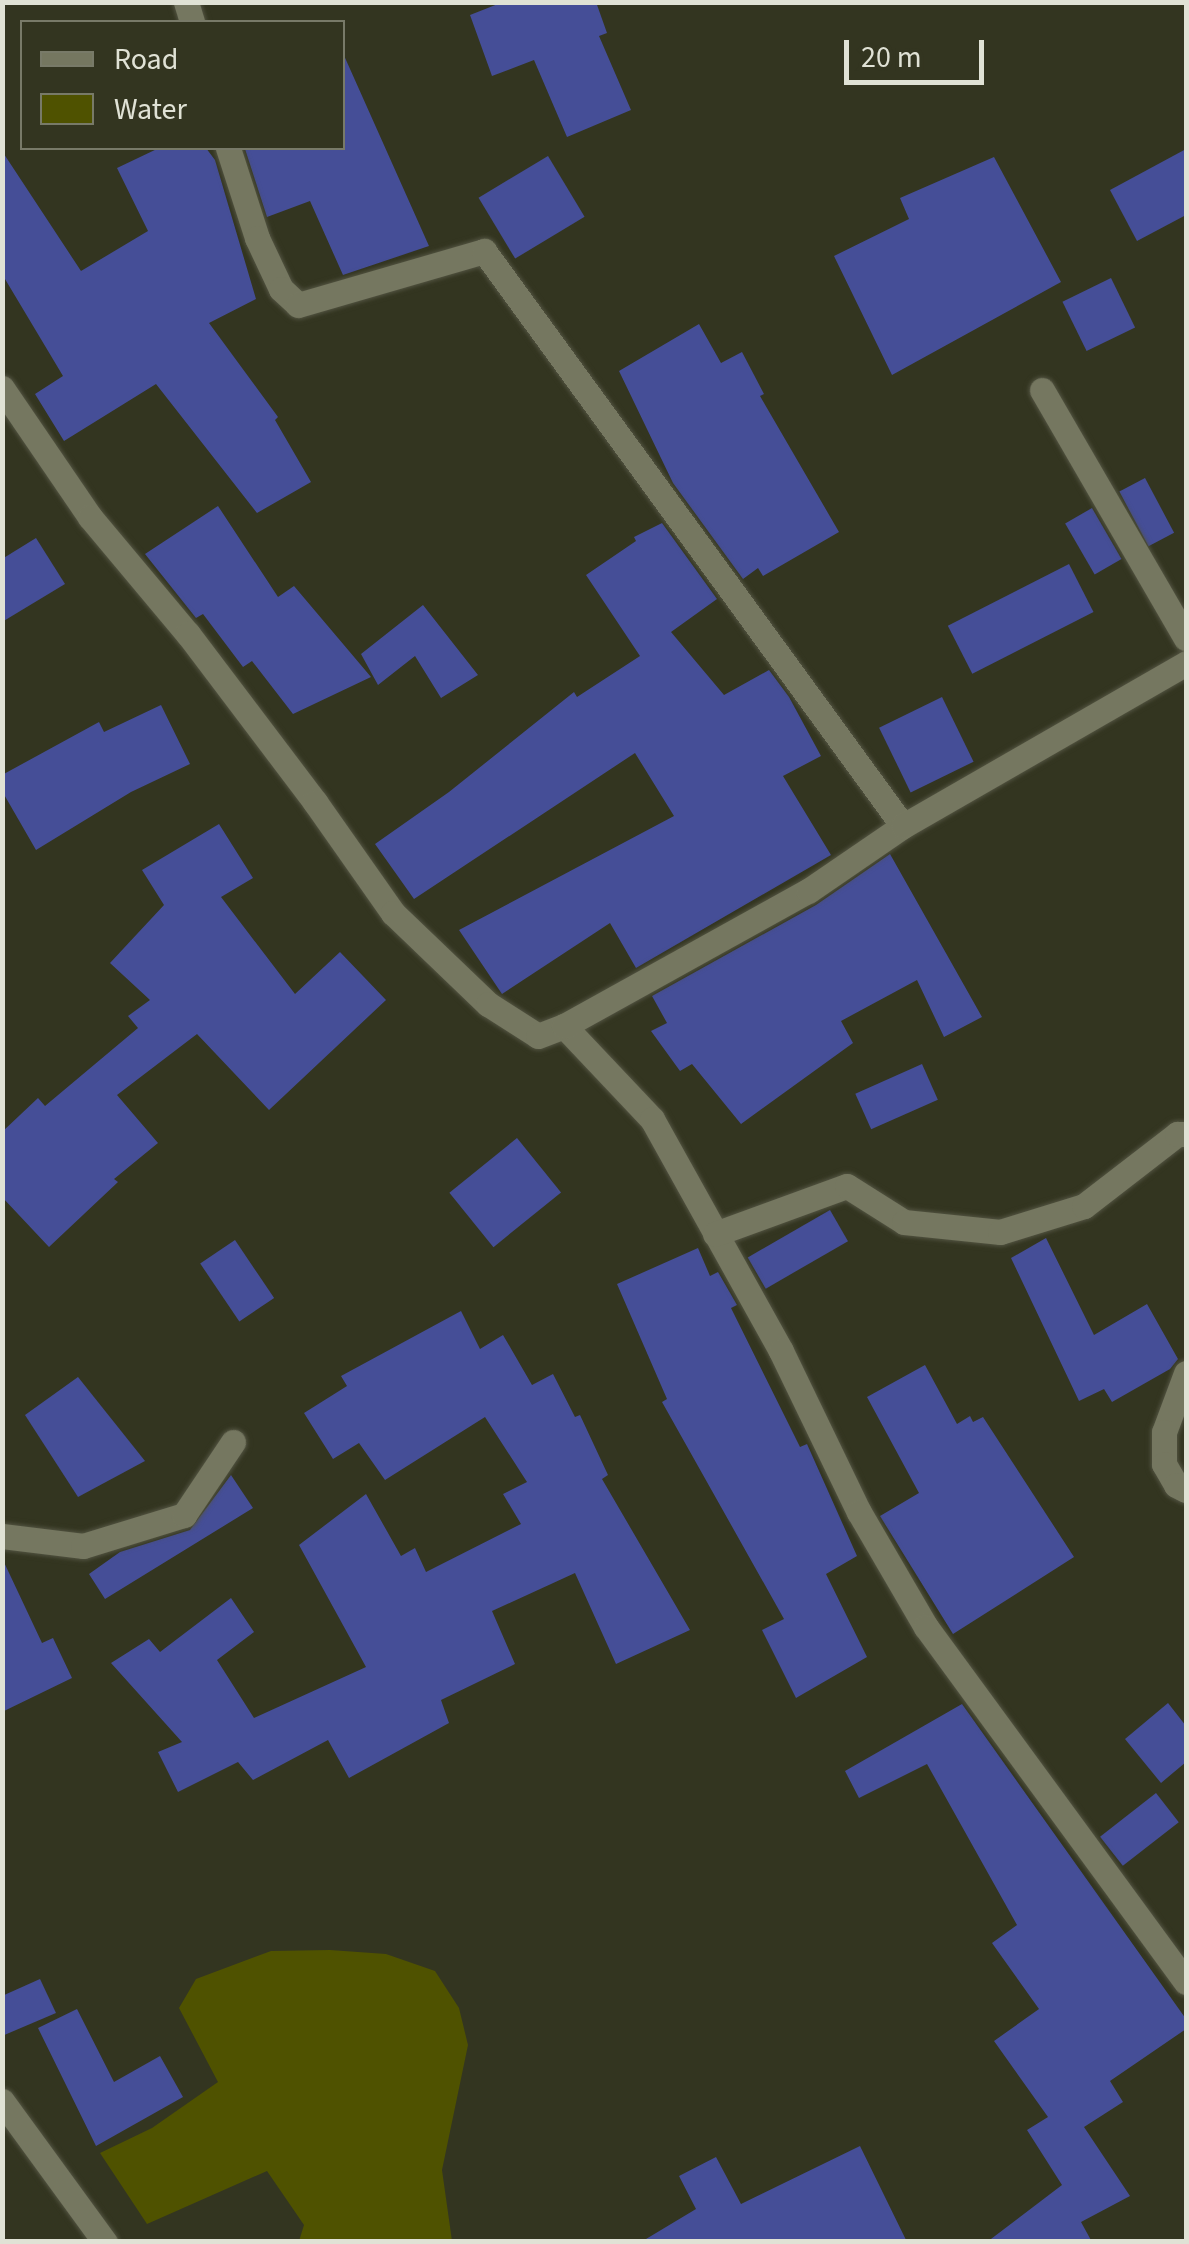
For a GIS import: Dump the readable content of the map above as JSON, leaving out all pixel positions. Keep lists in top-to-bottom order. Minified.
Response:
{"legend":["Road","Water"],"scale_bar":"20 m"}
